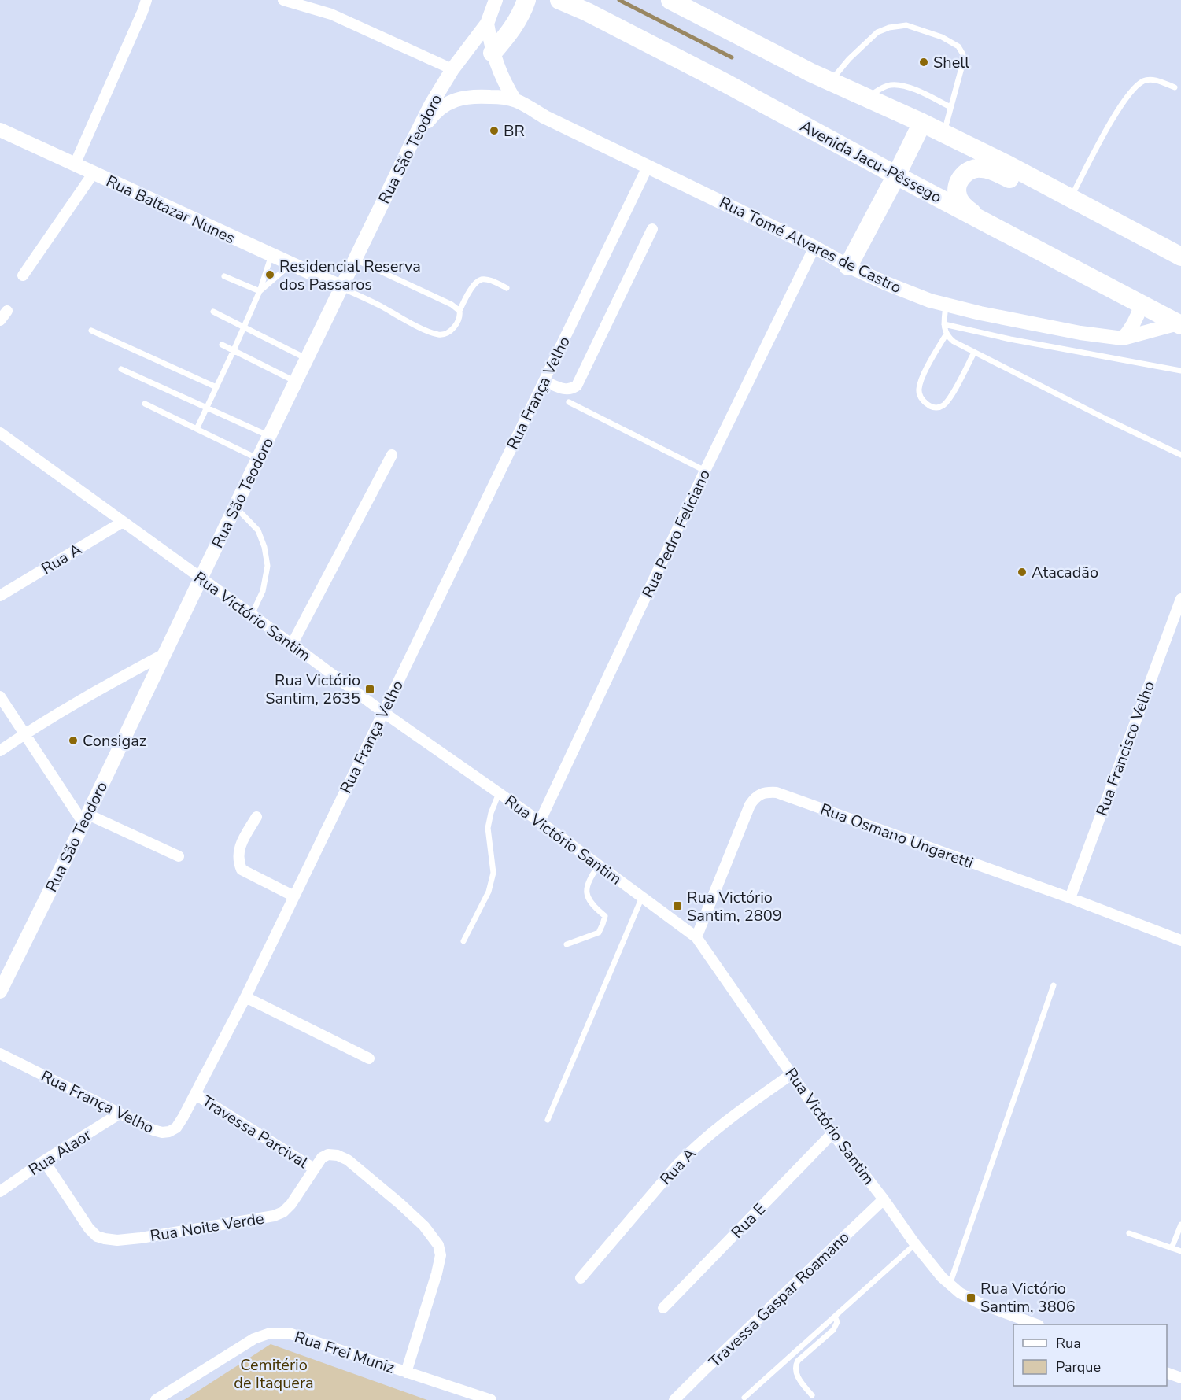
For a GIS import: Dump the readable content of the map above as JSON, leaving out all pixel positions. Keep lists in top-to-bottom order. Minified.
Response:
{"streets":{"highway":["Avenida Jacu-Pêssego"],"main road":["Rua São Teodoro","Rua Baltazar Nunes","Rua Tomé Alvares de Castro"],"street":["Rua França Velho","Rua Pedro Feliciano","Rua A","Rua Victório Santim","Rua Francisco Velho","Rua Osmano Ungaretti","Travessa Parcival","Rua Alaor","Rua E","Rua Noite Verde","Travessa Gaspar Roamano","Rua Frei Muniz"]},"crossings":[["Rua São Teodoro","Rua Baltazar Nunes"],["Rua São Teodoro","Rua Tomé Alvares de Castro"],["Rua São Teodoro","Rua Victório Santim"],["Avenida Jacu-Pêssego","Rua Tomé Alvares de Castro"],["Rua Tomé Alvares de Castro","Rua França Velho"],["Rua Tomé Alvares de Castro","Rua Pedro Feliciano"],["Rua França Velho","Rua Victório Santim"],["Rua França Velho","Travessa Parcival"],["Rua França Velho","Rua Alaor"],["Rua Pedro Feliciano","Rua Victório Santim"],["Rua A","Rua Victório Santim"],["Rua Victório Santim","Rua Osmano Ungaretti"],["Rua Victório Santim","Rua E"],["Rua Victório Santim","Travessa Gaspar Roamano"],["Rua Francisco Velho","Rua Osmano Ungaretti"],["Travessa Parcival","Rua Noite Verde"],["Rua Alaor","Rua Noite Verde"],["Rua Noite Verde","Rua Frei Muniz"]],"parks":["Cemitério de Itaquera"],"places":{"other":["Shell","BR","Residencial Reserva dos Passaros","Atacadão","Consigaz"],"transit":["Rua Victório Santim, 2635","Rua Victório Santim, 2809","Rua Victório Santim, 3806"]},"legend":["Rua","Parque"]}
